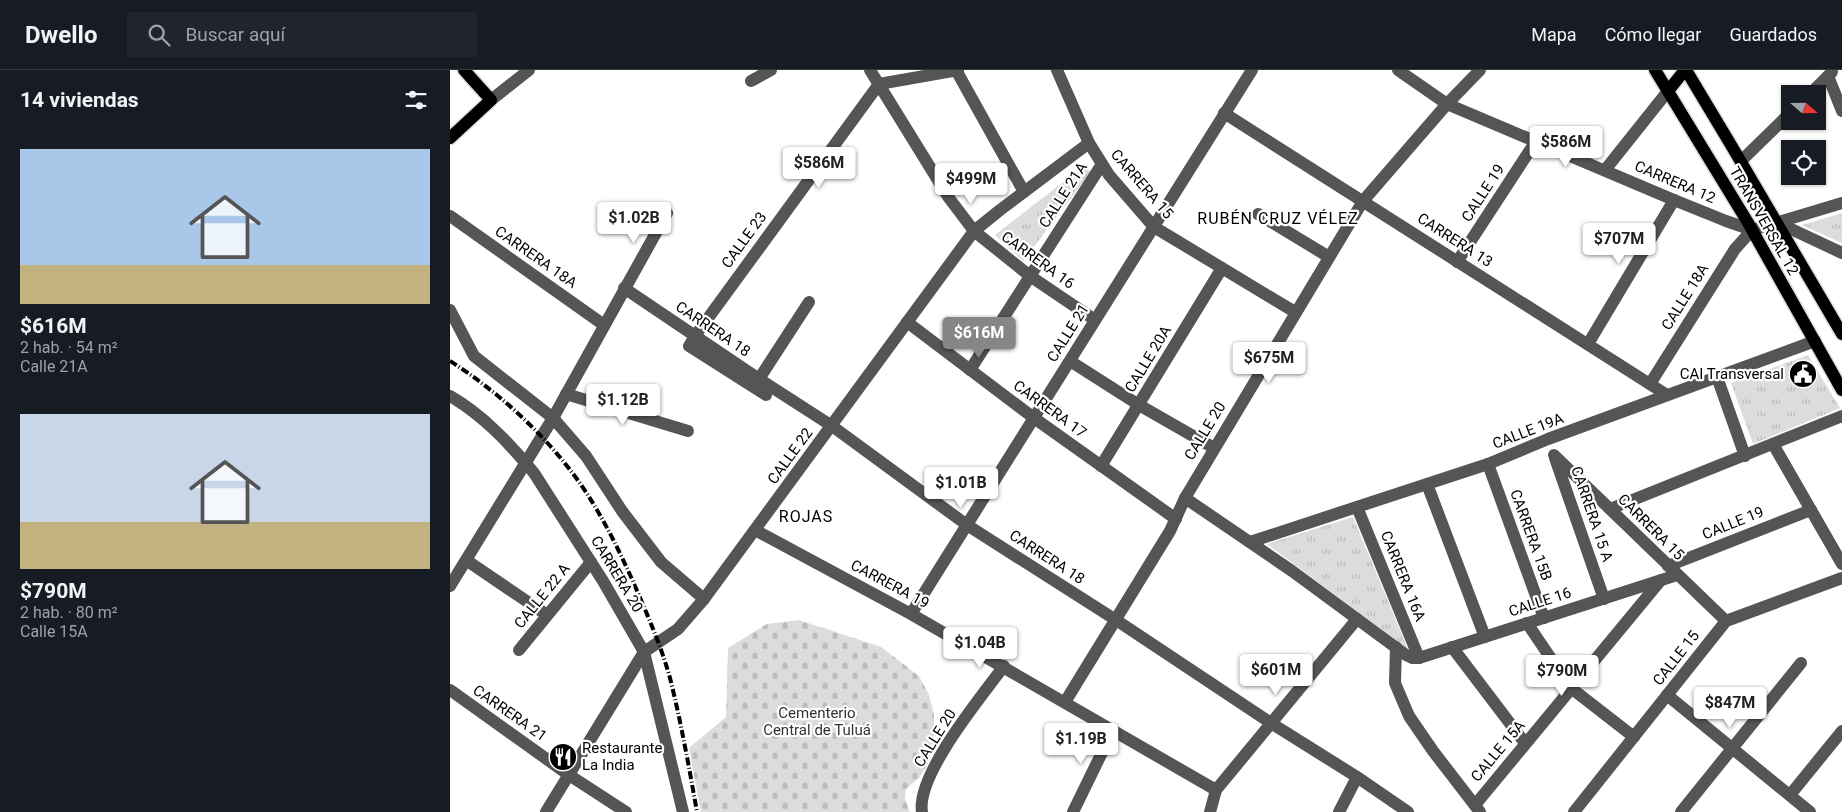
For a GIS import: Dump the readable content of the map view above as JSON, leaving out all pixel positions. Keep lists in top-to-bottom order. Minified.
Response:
{"streets":{"main road":["TRANSVERSAL 12"],"street":["CARRERA 12","CARRERA 15","CALLE 19","CALLE 21A","CALLE 23","CARRERA 13","CARRERA 18A","CARRERA 16","CALLE 18A","CARRERA 18","CALLE 21","CALLE 20A","CARRERA 17","CALLE 20","CALLE 19A","CALLE 22","CARRERA 15 A","CARRERA 15B","CARRERA 20","CARRERA 16A","CARRERA 19","CALLE 22 A","CALLE 16","CALLE 15","CARRERA 21","CALLE 15A"]},"crossings":[["CARRERA 12","CALLE 19"],["CARRERA 12","TRANSVERSAL 12"],["CARRERA 12","CALLE 18A"],["CARRERA 12","CALLE 20"],["CARRERA 15","CALLE 19"],["CARRERA 15","CALLE 21A"],["CARRERA 15","CALLE 21"],["CARRERA 15","CALLE 20A"],["CARRERA 15","CALLE 20"],["CARRERA 15","CALLE 22"],["CARRERA 15","CARRERA 15 A"],["CARRERA 15","CALLE 16"],["CARRERA 15","CALLE 15"],["CALLE 19","CARRERA 13"],["CALLE 19","CALLE 16"],["CALLE 21A","CARRERA 16"],["CALLE 21A","CARRERA 17"],["TRANSVERSAL 12","CALLE 18A"],["TRANSVERSAL 12","CALLE 19A"],["CALLE 23","CARRERA 16"],["CALLE 23","CARRERA 18"],["CARRERA 13","CALLE 18A"],["CARRERA 13","CALLE 21"],["CARRERA 13","CALLE 20"],["CARRERA 13","CALLE 19A"],["CARRERA 16","CALLE 21"],["CARRERA 16","CALLE 22"],["CARRERA 18","CALLE 21"],["CARRERA 18","CALLE 20"],["CARRERA 18","CALLE 22"],["CALLE 21","CARRERA 17"],["CALLE 21","CARRERA 19"],["CALLE 20A","CARRERA 17"],["CARRERA 17","CALLE 20"],["CARRERA 17","CALLE 22"],["CALLE 20","CARRERA 19"],["CALLE 19A","CARRERA 15 A"],["CALLE 19A","CARRERA 15B"],["CALLE 19A","CARRERA 16A"],["CALLE 22","CARRERA 20"],["CALLE 22","CARRERA 19"],["CALLE 22","CARRERA 21"],["CARRERA 15 A","CALLE 16"],["CARRERA 15B","CALLE 16"],["CARRERA 20","CALLE 22 A"],["CARRERA 16A","CALLE 16"],["CALLE 16","CALLE 15A"]],"districts":["RUBÉN CRUZ VÉLEZ","ROJAS"],"parks":["Cementerio Central de Tuluá"],"places":{"public building":["CAI Transversal"],"restaurant":["Restaurante La India"]},"north":"right","page":{"header":"Dwello","search":"Buscar aquí","nav":["Mapa","Cómo llegar","Guardados"],"heading":"14 viviendas","price":["$586M","$586M","$499M","$1.02B","$707M","$616M","$675M","$1.12B","$1.01B","$1.04B","$601M","$790M","$847M","$1.19B"],"list":[{"name":"$616M","note":"2 hab. · 54 m² · Calle 21A"},{"name":"$790M","note":"2 hab. · 80 m² · Calle 15A"}]}}
